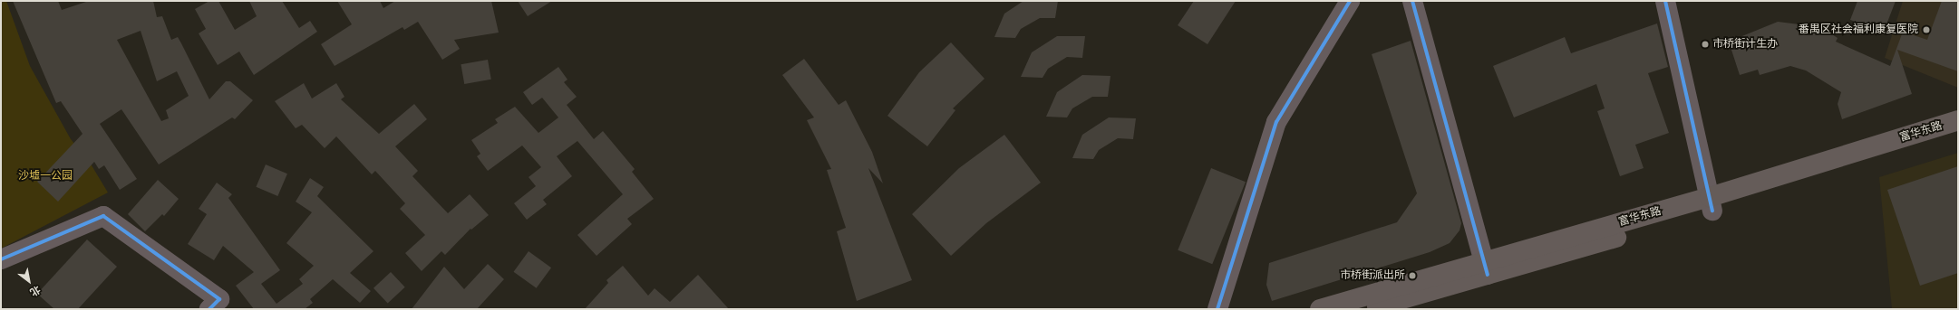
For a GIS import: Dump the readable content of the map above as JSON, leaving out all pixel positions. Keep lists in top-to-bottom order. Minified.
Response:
{"streets":{"main road":["富华东路"]},"parks":["沙墟一公园"],"places":["番禺区社会福利康复医院","市桥街计生办","市桥街派出所"],"north":"bottom right"}
